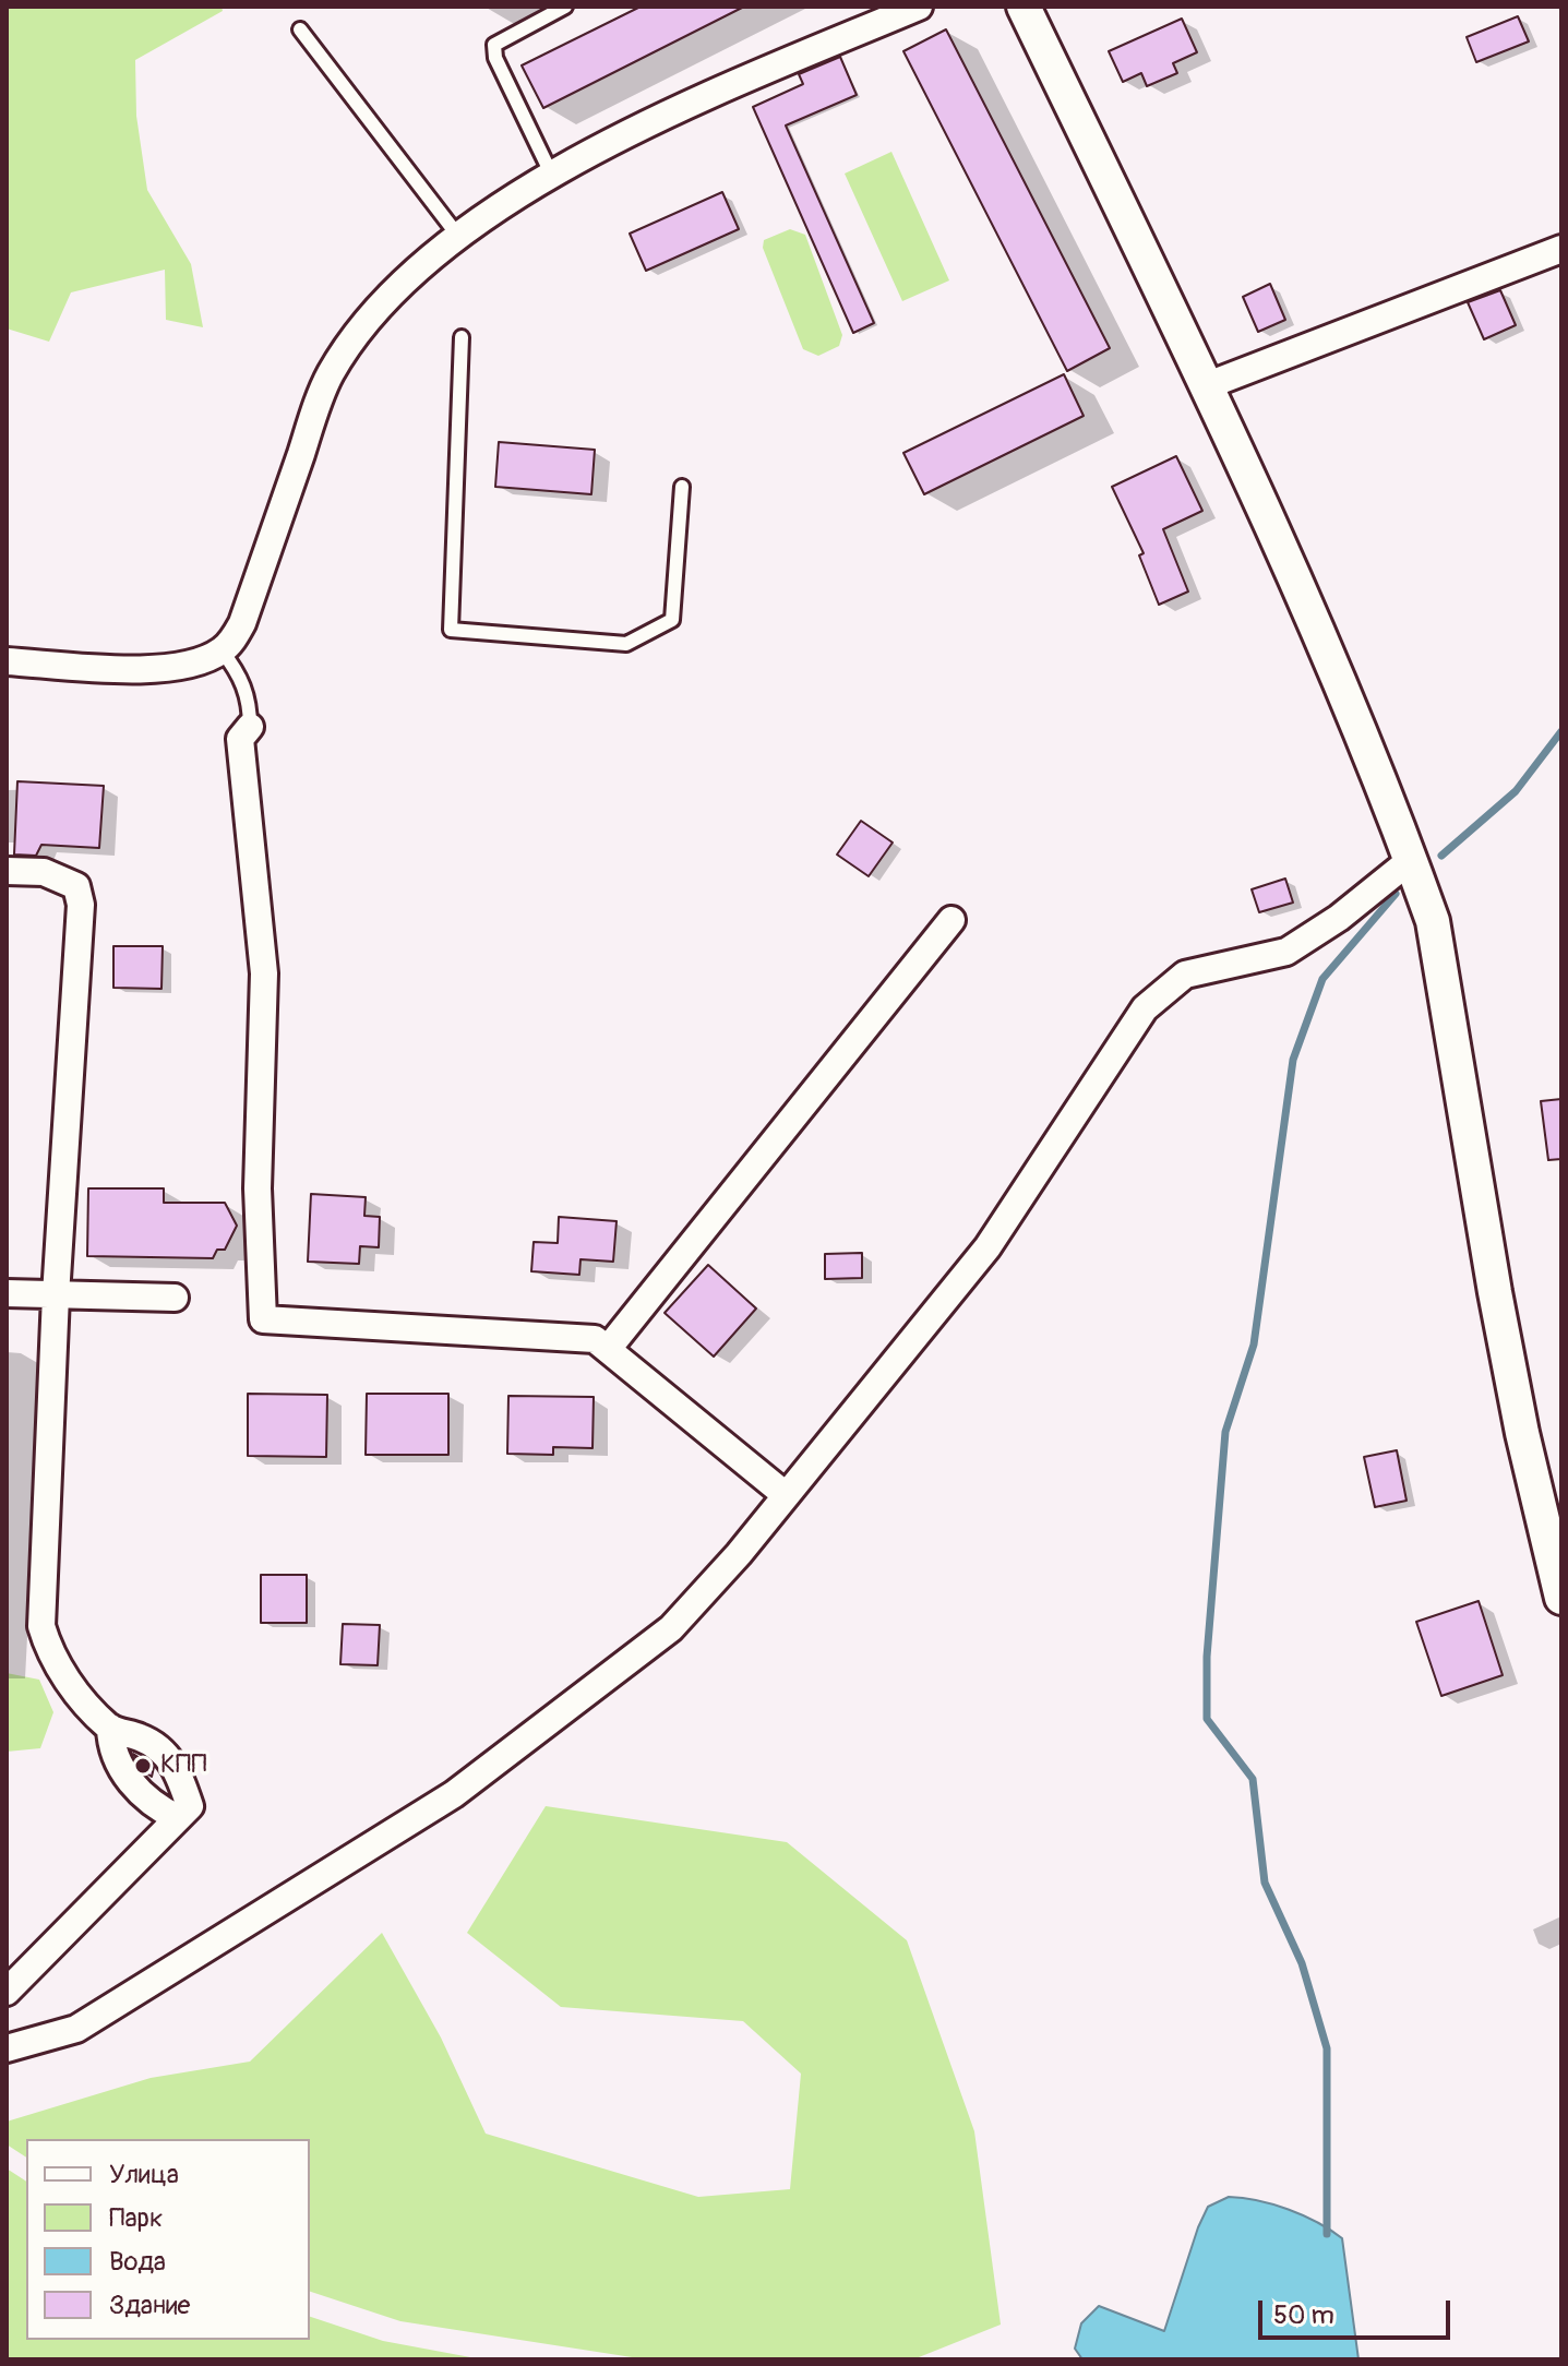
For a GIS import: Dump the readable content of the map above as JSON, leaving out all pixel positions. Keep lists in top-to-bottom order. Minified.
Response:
{"places":["КПП"],"legend":["Улица","Парк","Вода","Здание"],"scale_bar":"50 m"}
